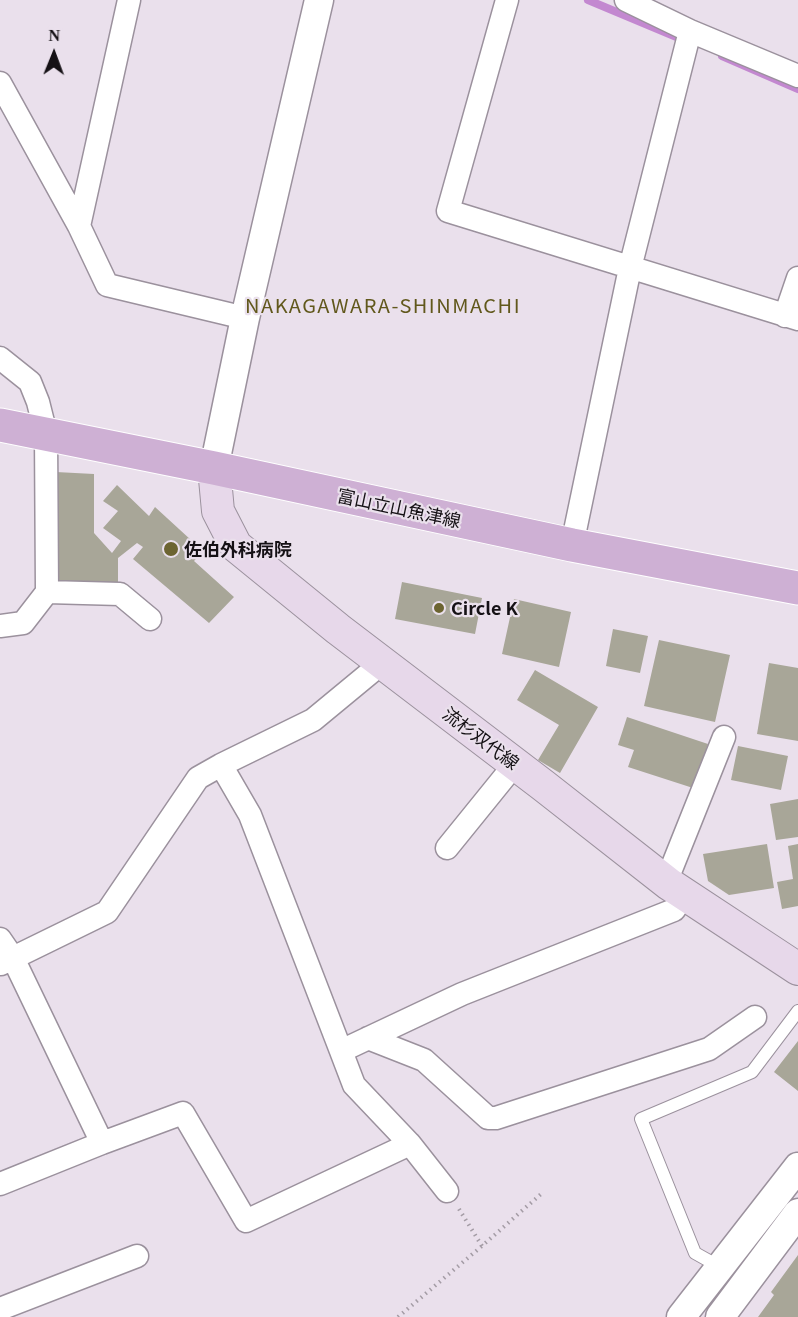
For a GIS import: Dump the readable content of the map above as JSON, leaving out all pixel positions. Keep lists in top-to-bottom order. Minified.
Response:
{"streets":{"main road":["富山立山魚津線","流杉双代線"]},"crossings":[["富山立山魚津線","流杉双代線"]],"districts":["NAKAGAWARA-SHINMACHI"],"places":["佐伯外科病院","Circle K"],"north":"top"}
